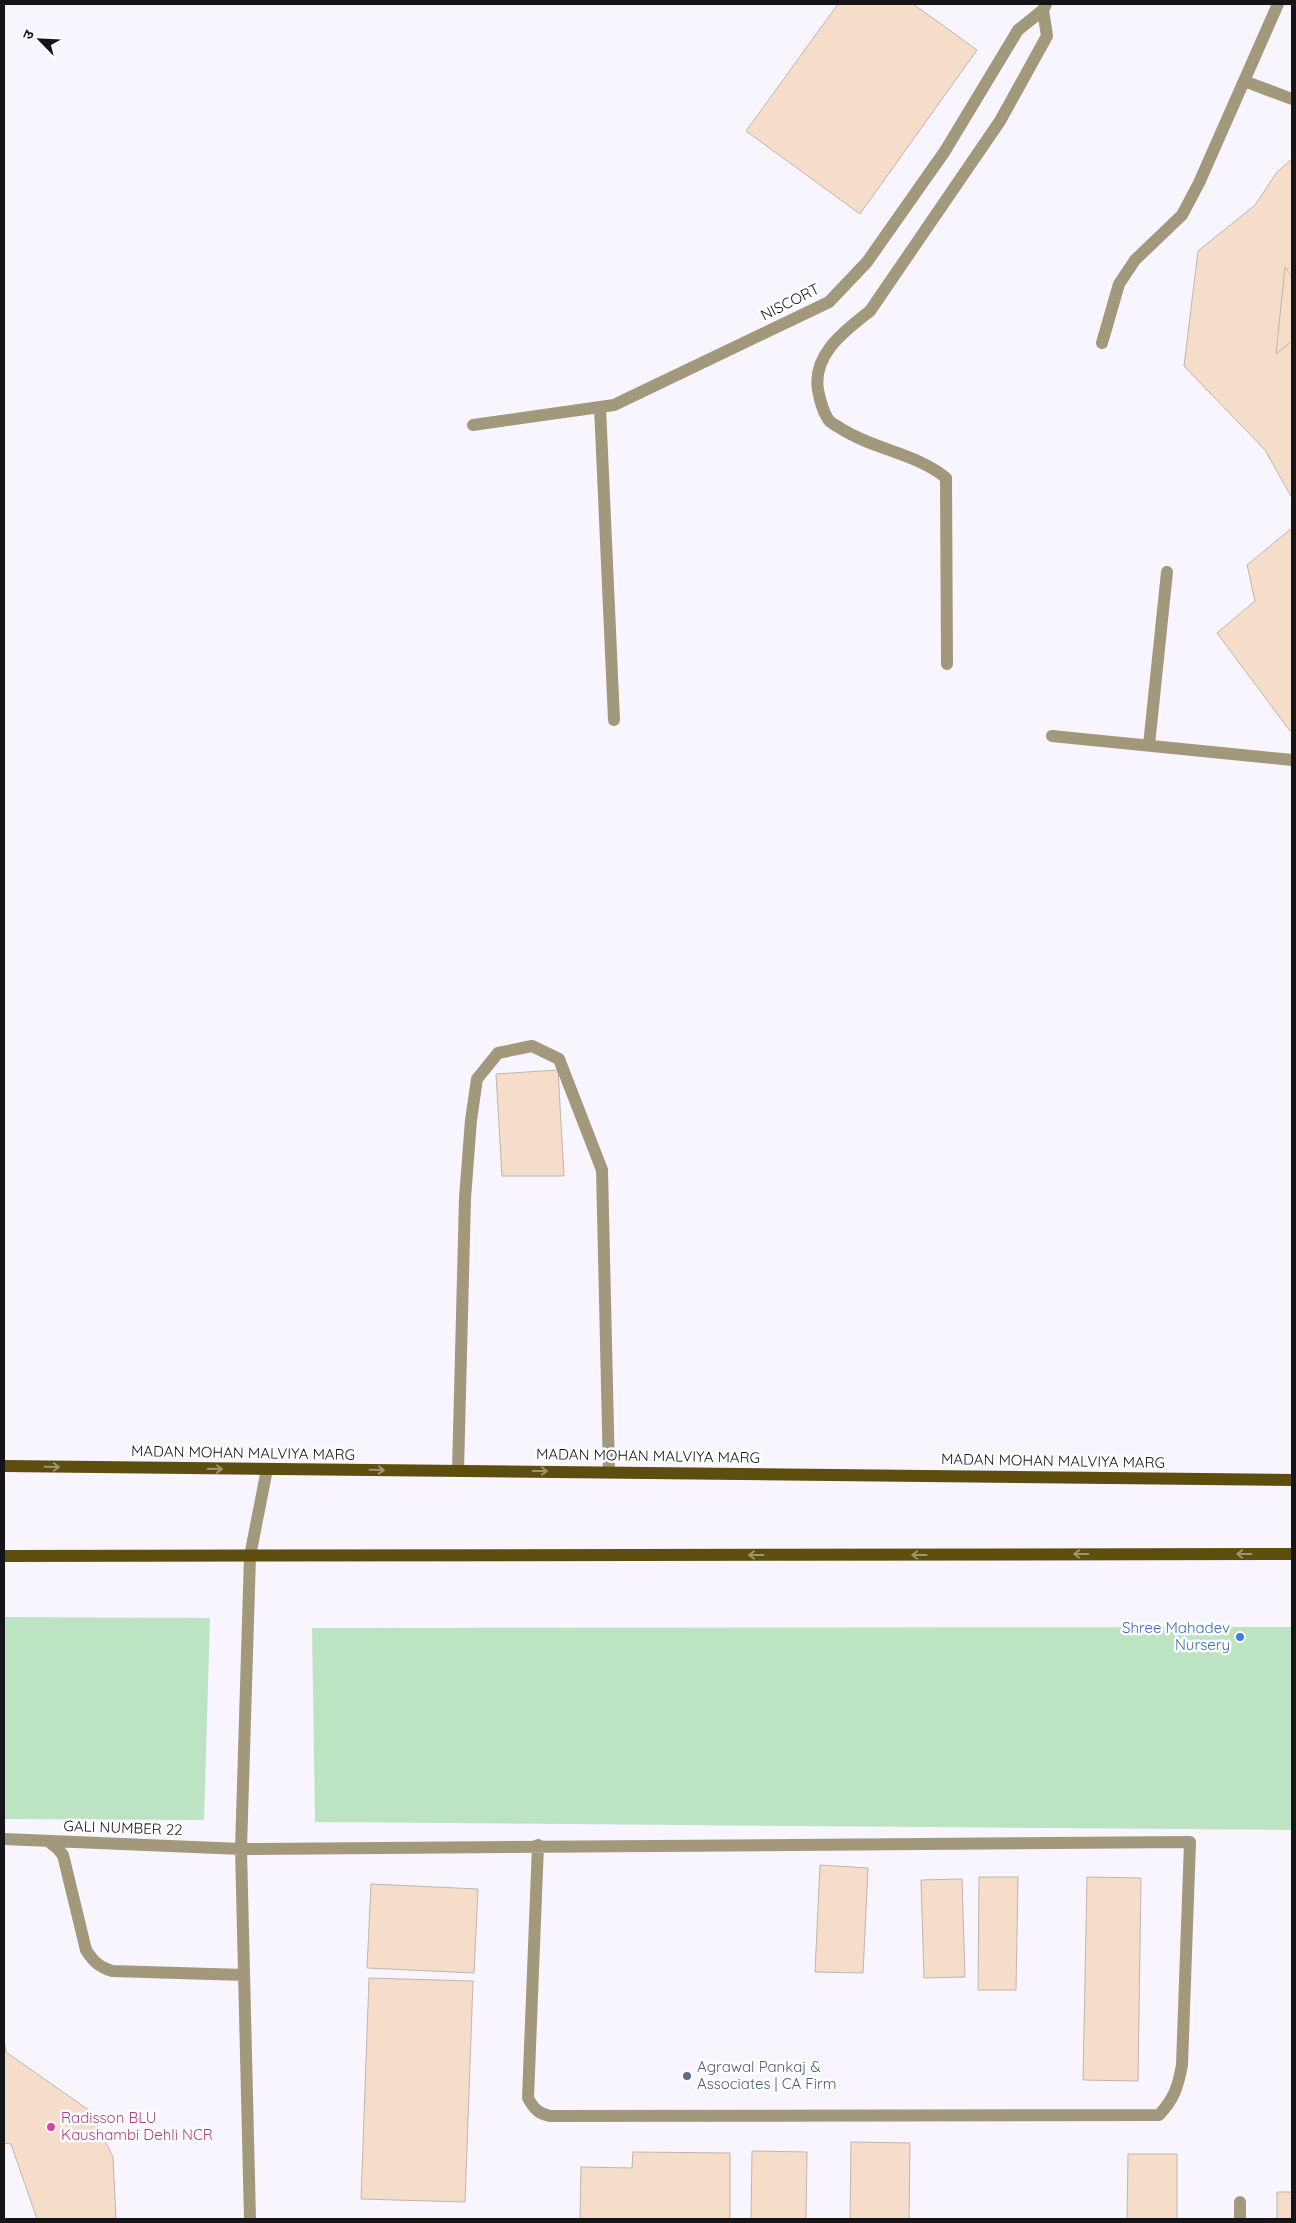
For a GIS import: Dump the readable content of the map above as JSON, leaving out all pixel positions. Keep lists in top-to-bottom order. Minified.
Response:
{"streets":{"main road":["MADAN MOHAN MALVIYA MARG"],"street":["NISCORT","GALI NUMBER 22"]},"places":["Shree Mahadev Nursery","Agrawal Pankaj & Associates | CA Firm","Radisson BLU Kaushambi Dehli NCR"],"north":"top left"}
